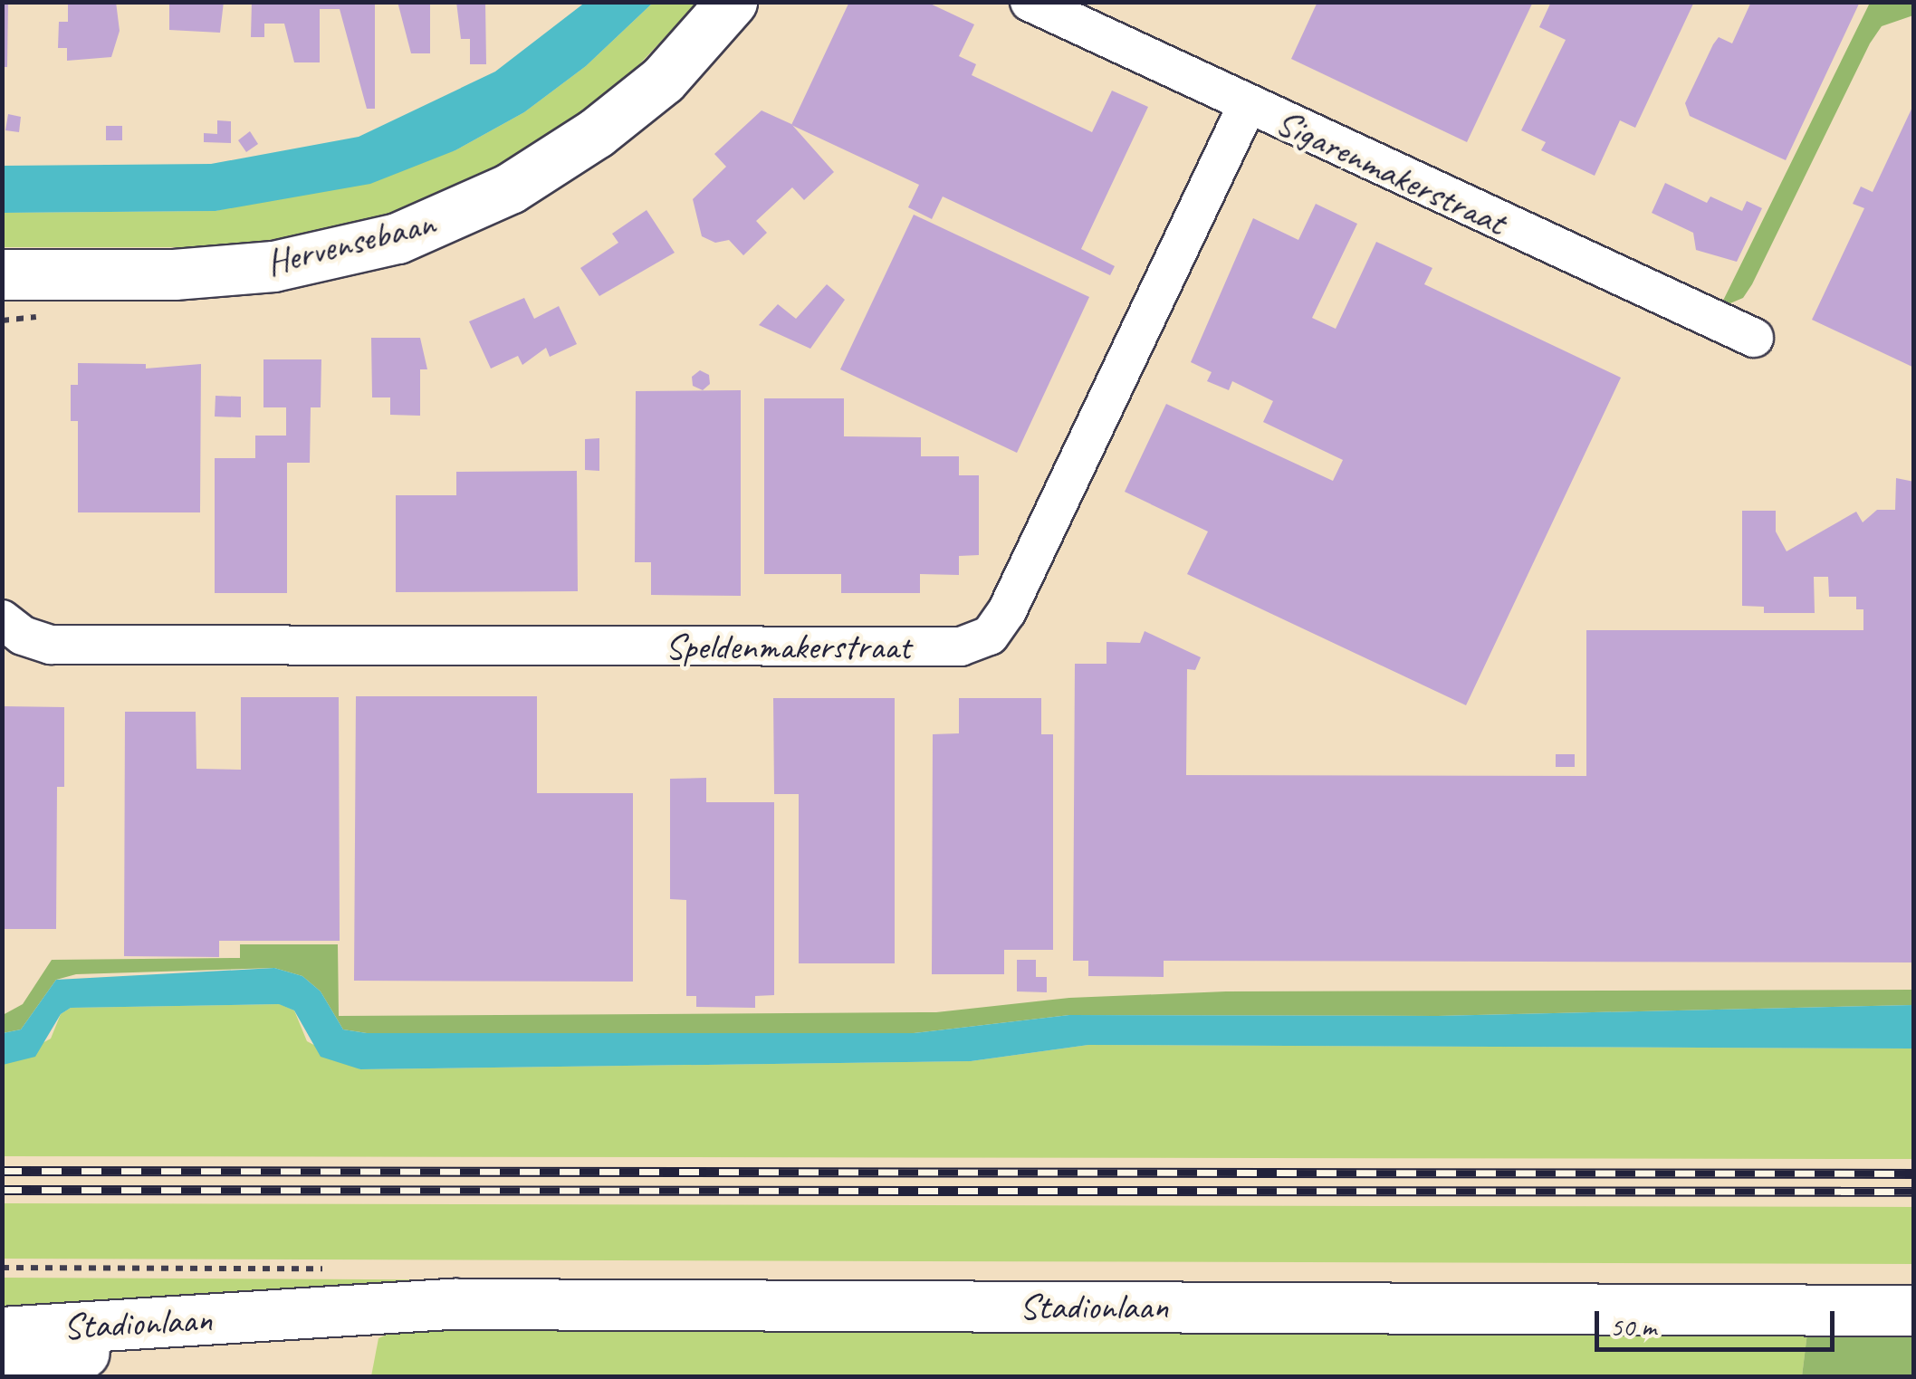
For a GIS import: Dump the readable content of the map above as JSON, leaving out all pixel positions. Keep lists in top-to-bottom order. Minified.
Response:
{"streets":{"main road":["Hervensebaan","Stadionlaan"],"street":["Sigarenmakerstraat","Speldenmakerstraat"]},"crossings":[["Sigarenmakerstraat","Speldenmakerstraat"]],"scale_bar":"50 m"}
